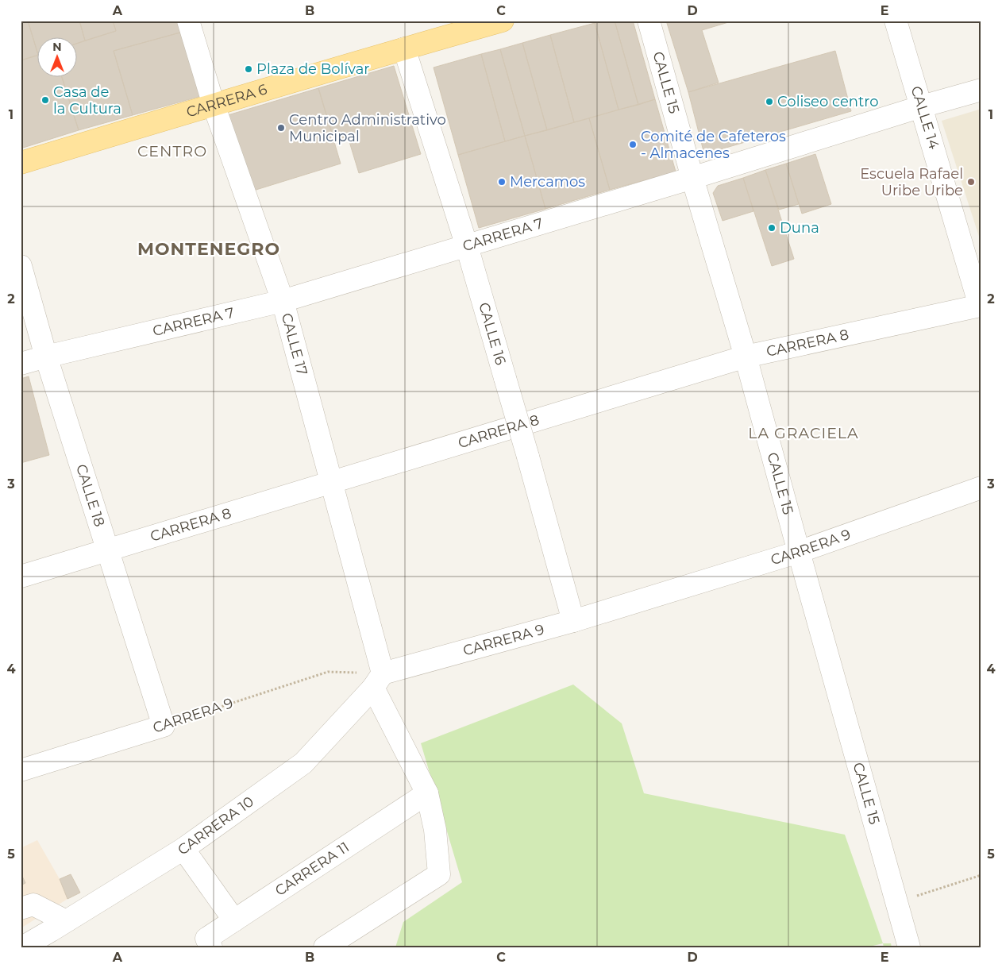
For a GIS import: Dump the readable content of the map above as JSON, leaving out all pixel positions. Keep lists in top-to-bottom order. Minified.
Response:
{"streets":{"main road":["CARRERA 6"],"street":["CALLE 15","CALLE 14","CARRERA 7","CALLE 16","CARRERA 8","CALLE 17","CALLE 18","CARRERA 9","CARRERA 10","CARRERA 11"]},"crossings":[["CALLE 15","CARRERA 7"],["CALLE 15","CARRERA 8"],["CALLE 15","CARRERA 9"],["CARRERA 6","CALLE 16"],["CARRERA 6","CALLE 17"],["CALLE 14","CARRERA 7"],["CALLE 14","CARRERA 8"],["CARRERA 7","CALLE 16"],["CARRERA 7","CALLE 17"],["CARRERA 7","CALLE 18"],["CALLE 16","CARRERA 9"],["CARRERA 8","CALLE 17"],["CARRERA 8","CALLE 18"],["CALLE 17","CARRERA 9"],["CALLE 17","CARRERA 10"],["CALLE 18","CARRERA 9"],["CARRERA 9","CARRERA 10"]],"districts":["CENTRO","MONTENEGRO","LA GRACIELA"],"places":["Plaza de Bolívar","Casa de la Cultura","Coliseo centro","Centro Administrativo Municipal","Comité de Cafeteros - Almacenes","Mercamos","Escuela Rafael Uribe Uribe","Duna"],"north":"top","grid":{"columns":["A","B","C","D","E"],"rows":["1","2","3","4","5"]}}
